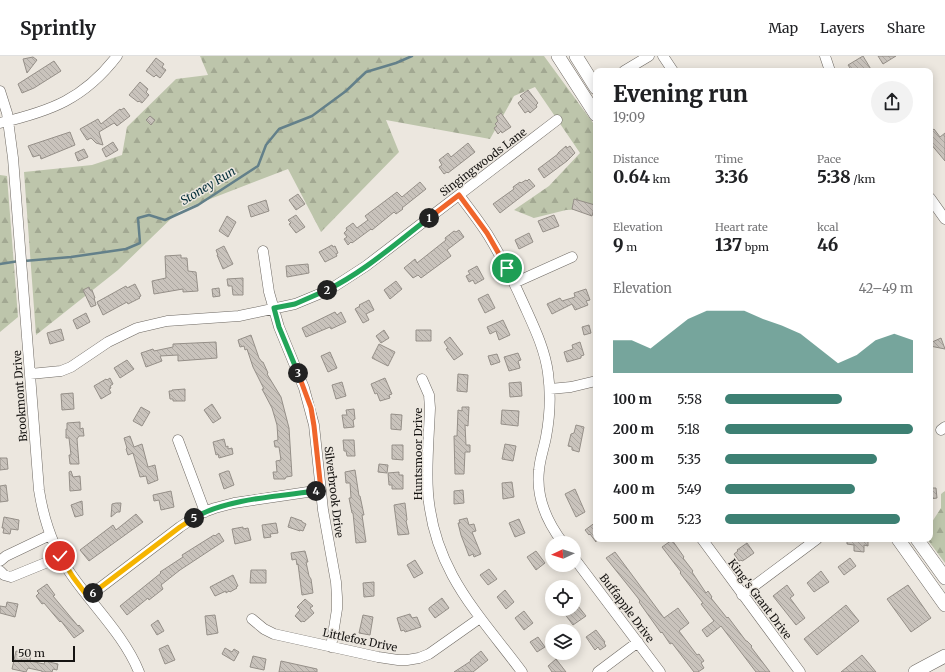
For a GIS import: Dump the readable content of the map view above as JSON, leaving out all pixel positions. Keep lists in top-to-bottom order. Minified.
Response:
{"streets":{"street":["Singingwoods Lane","Brookmont Drive","Huntsmoor Drive","Silverbrook Drive","King's Grant Drive","Buffapple Drive","Littlefox Drive"]},"crossings":[["Singingwoods Lane","Brookmont Drive"],["Singingwoods Lane","Silverbrook Drive"],["Huntsmoor Drive","Littlefox Drive"],["Silverbrook Drive","Littlefox Drive"]],"water":["Stoney Run"],"scale_bar":"50 m","north":"left","page":{"header":"Sprintly","nav":["Map","Layers","Share"],"heading":["Evening run","19:09"],"stats":[["Distance","0.64 km"],["Time","3:36"],["Pace","5:38 /km"],["Elevation","9 m"],["Heart rate","137 bpm"],["kcal","46"]],"pins":["1","2","3","4","5","6"],"chart":["Elevation","42–49 m"],"list":[{"name":"100 m","note":"5:58"},{"name":"200 m","note":"5:18"},{"name":"300 m","note":"5:35"},{"name":"400 m","note":"5:49"},{"name":"500 m","note":"5:23"}],"scale":"50 m"}}
